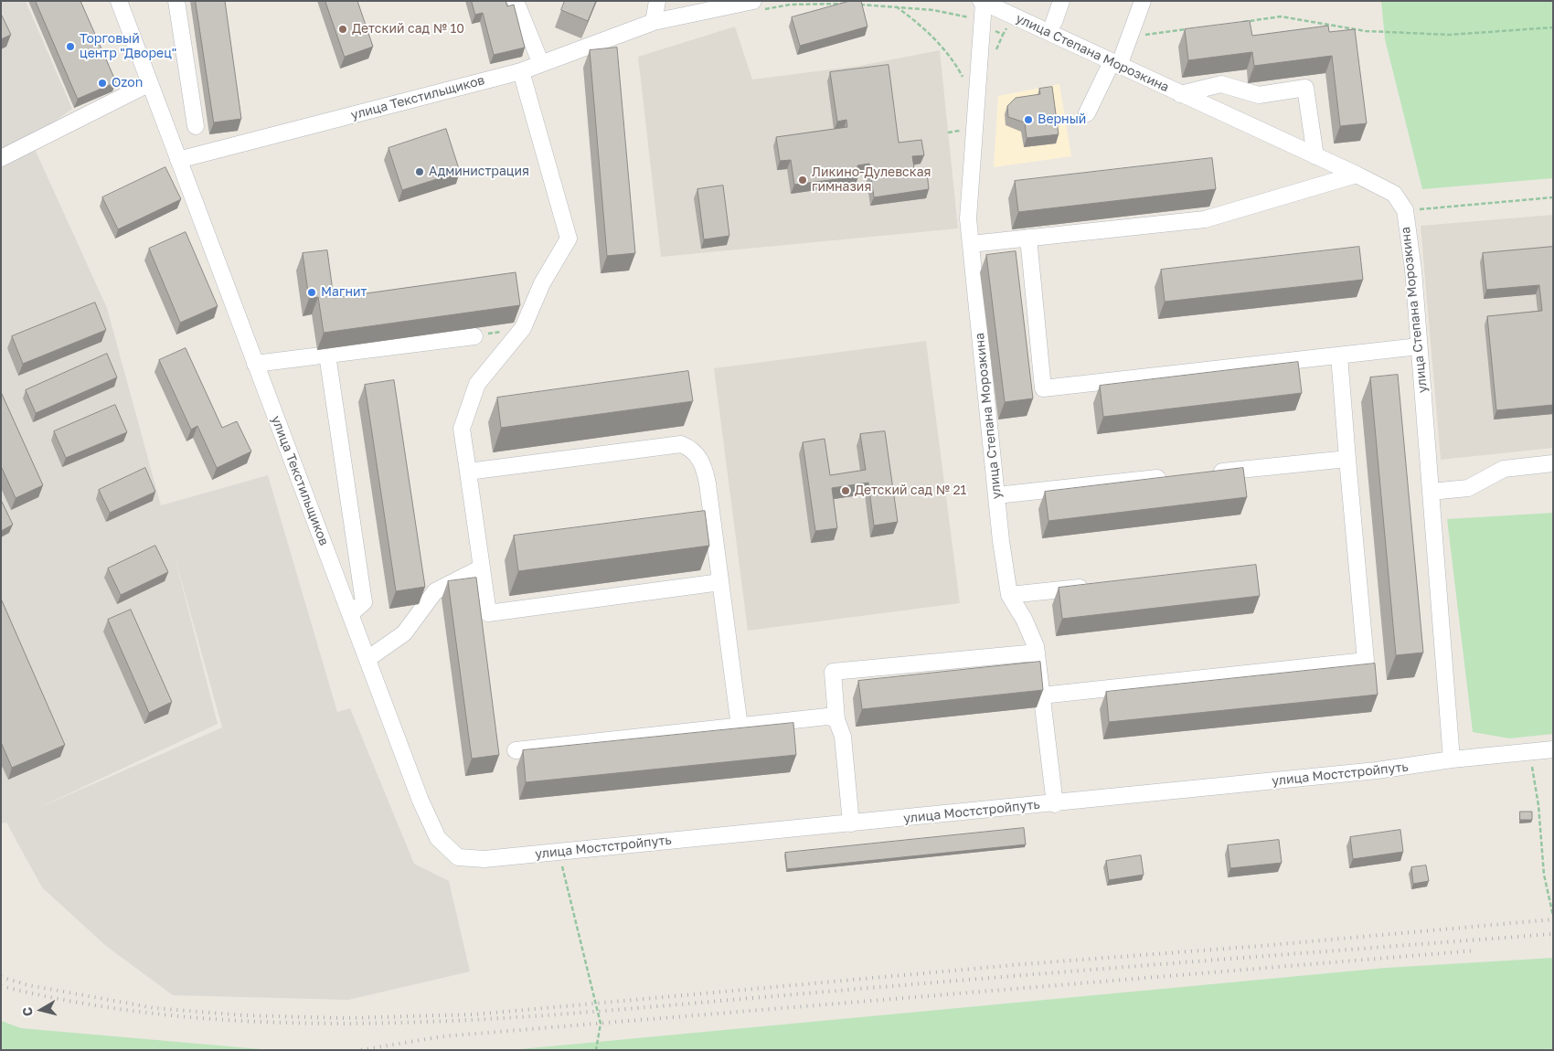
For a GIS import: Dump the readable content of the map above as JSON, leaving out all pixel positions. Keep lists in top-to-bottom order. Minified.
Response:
{"streets":{"street":["улица Степана Морозкина","улица Текстильщиков","улица Мостстройпуть"]},"crossings":[["улица Степана Морозкина","улица Мостстройпуть"],["улица Текстильщиков","улица Мостстройпуть"]],"places":["Детский сад № 10","Торговый центр \"Дворец\"","Ozon","Верный","Администрация","Ликино-Дулевская гимназия","Магнит","Детский сад № 21"],"north":"left"}
